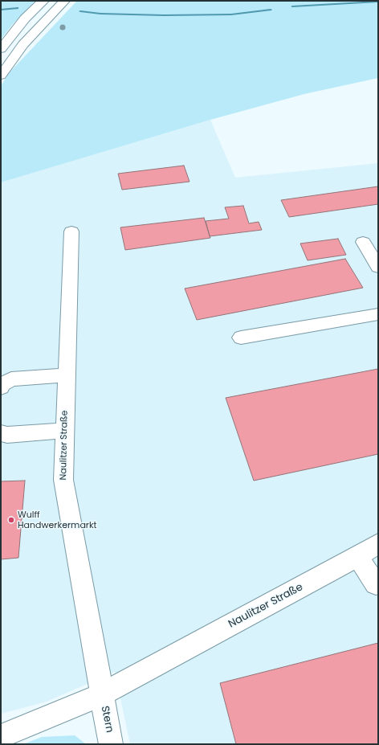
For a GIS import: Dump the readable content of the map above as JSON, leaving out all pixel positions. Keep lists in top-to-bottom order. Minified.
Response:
{"streets":{"street":["Naulitzer Straße","Stern"]},"crossings":[["Naulitzer Straße","Stern"]],"places":["Wulff Handwerkermarkt"]}
